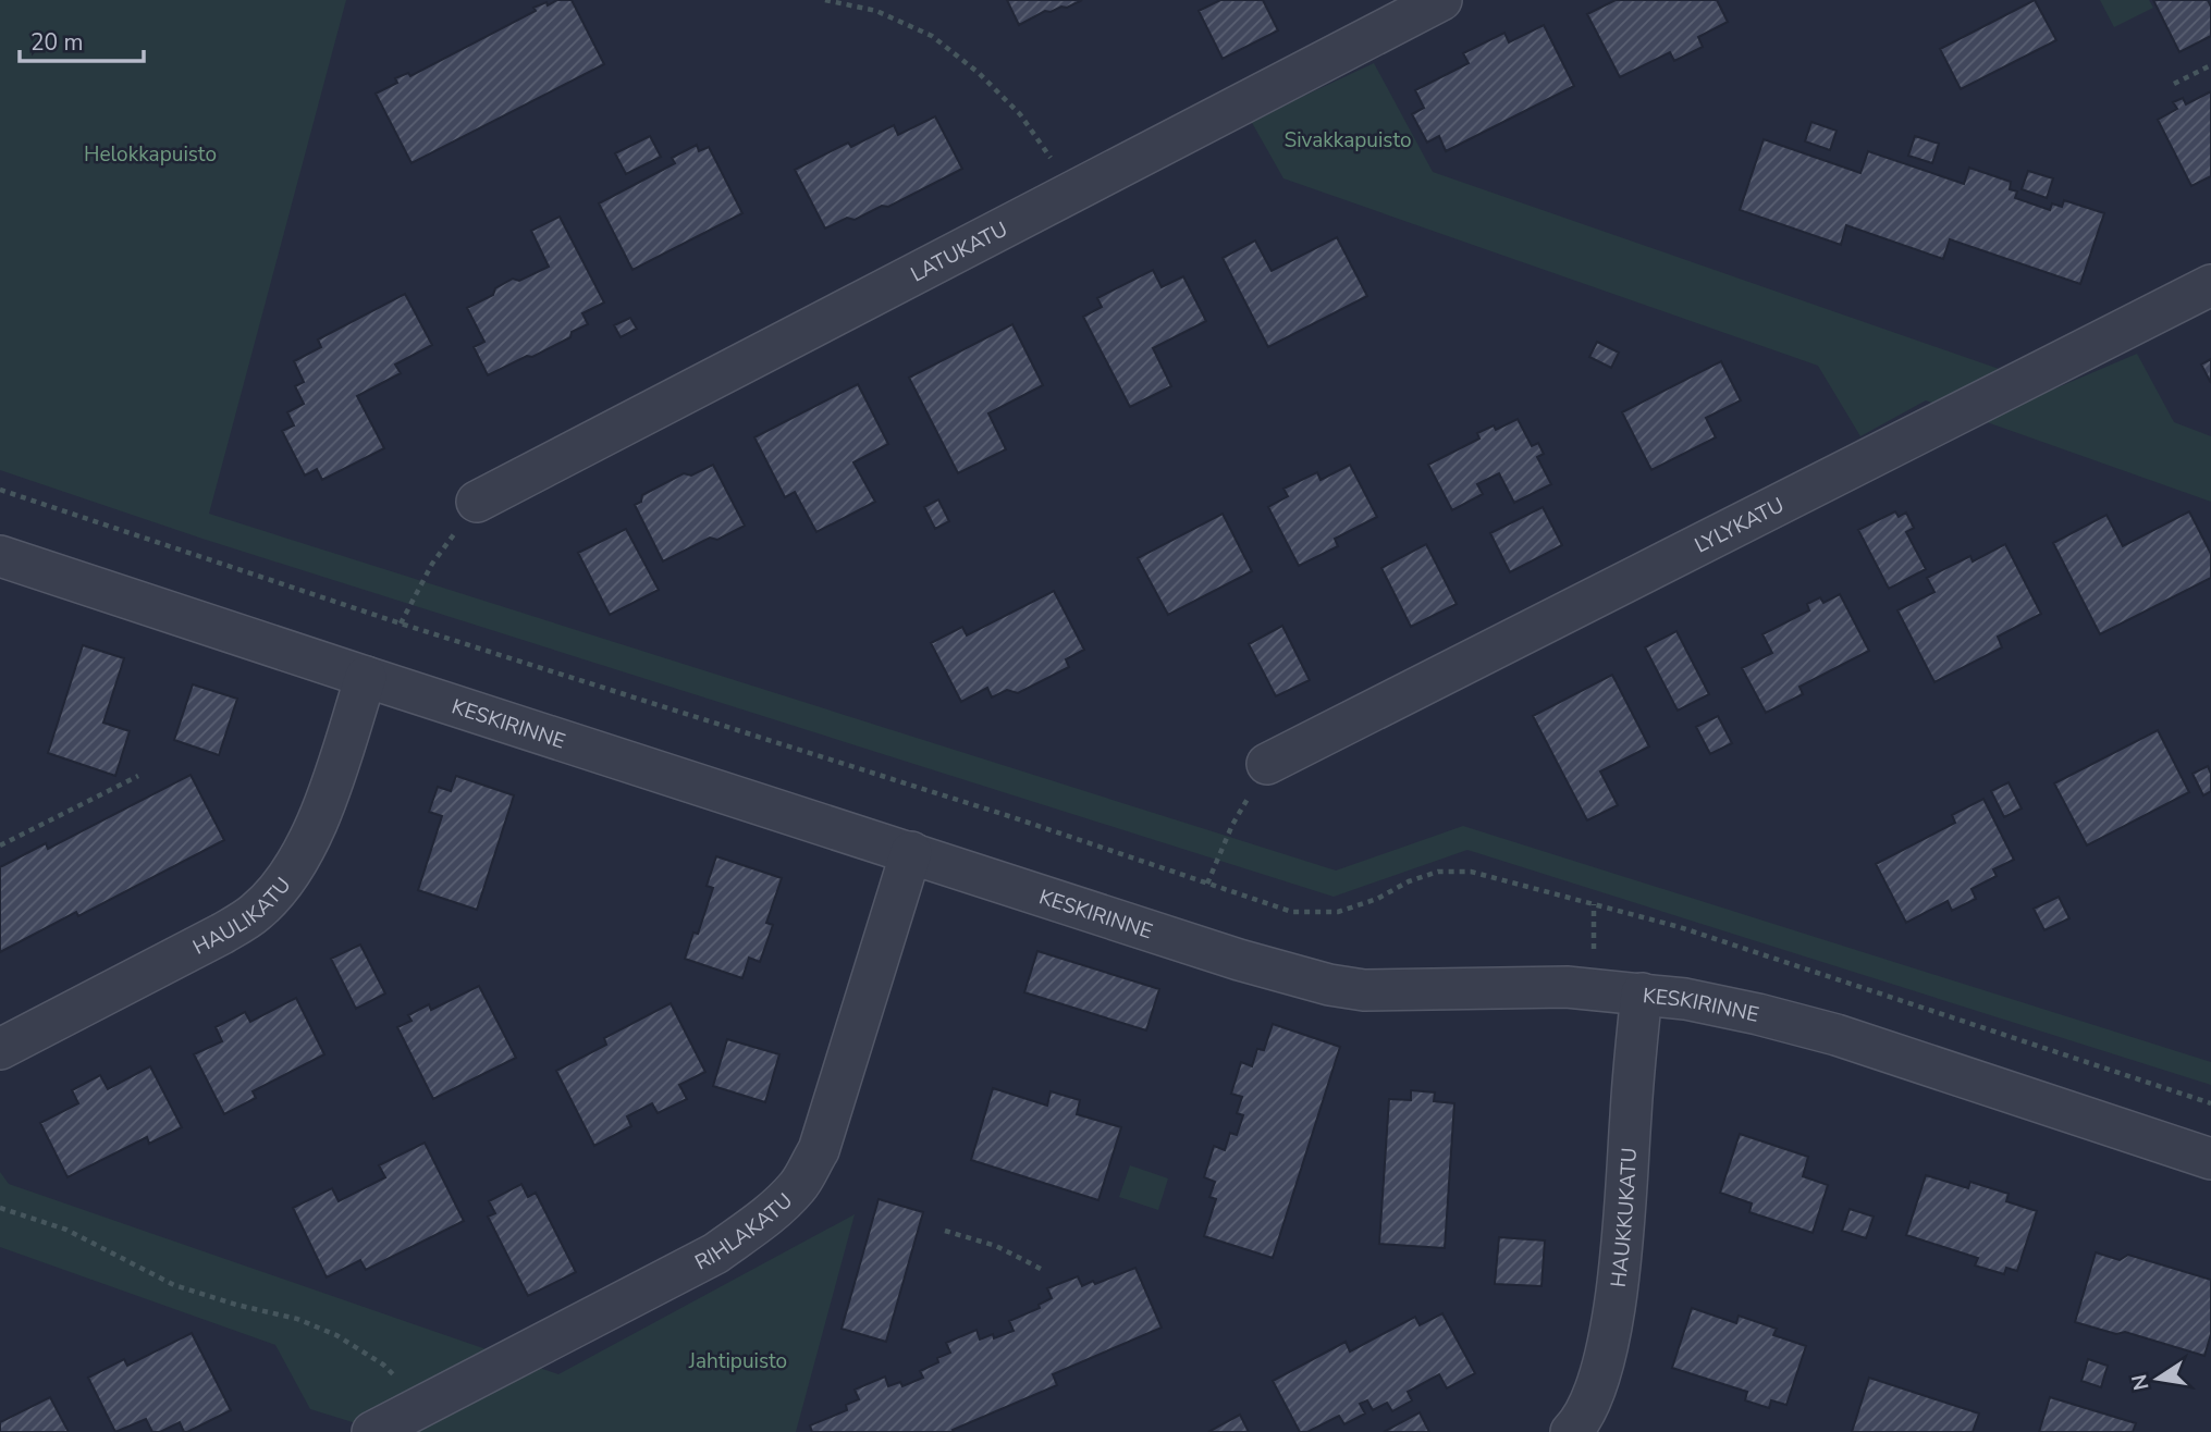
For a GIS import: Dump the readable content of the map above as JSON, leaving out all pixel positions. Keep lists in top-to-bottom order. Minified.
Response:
{"streets":{"street":["LATUKATU","LYLYKATU","KESKIRINNE","HAULIKATU","HAUKKUKATU","RIHLAKATU"]},"crossings":[["KESKIRINNE","HAULIKATU"],["KESKIRINNE","HAUKKUKATU"],["KESKIRINNE","RIHLAKATU"]],"parks":["Sivakkapuisto","Helokkapuisto","Jahtipuisto"],"scale_bar":"20 m","north":"left"}
